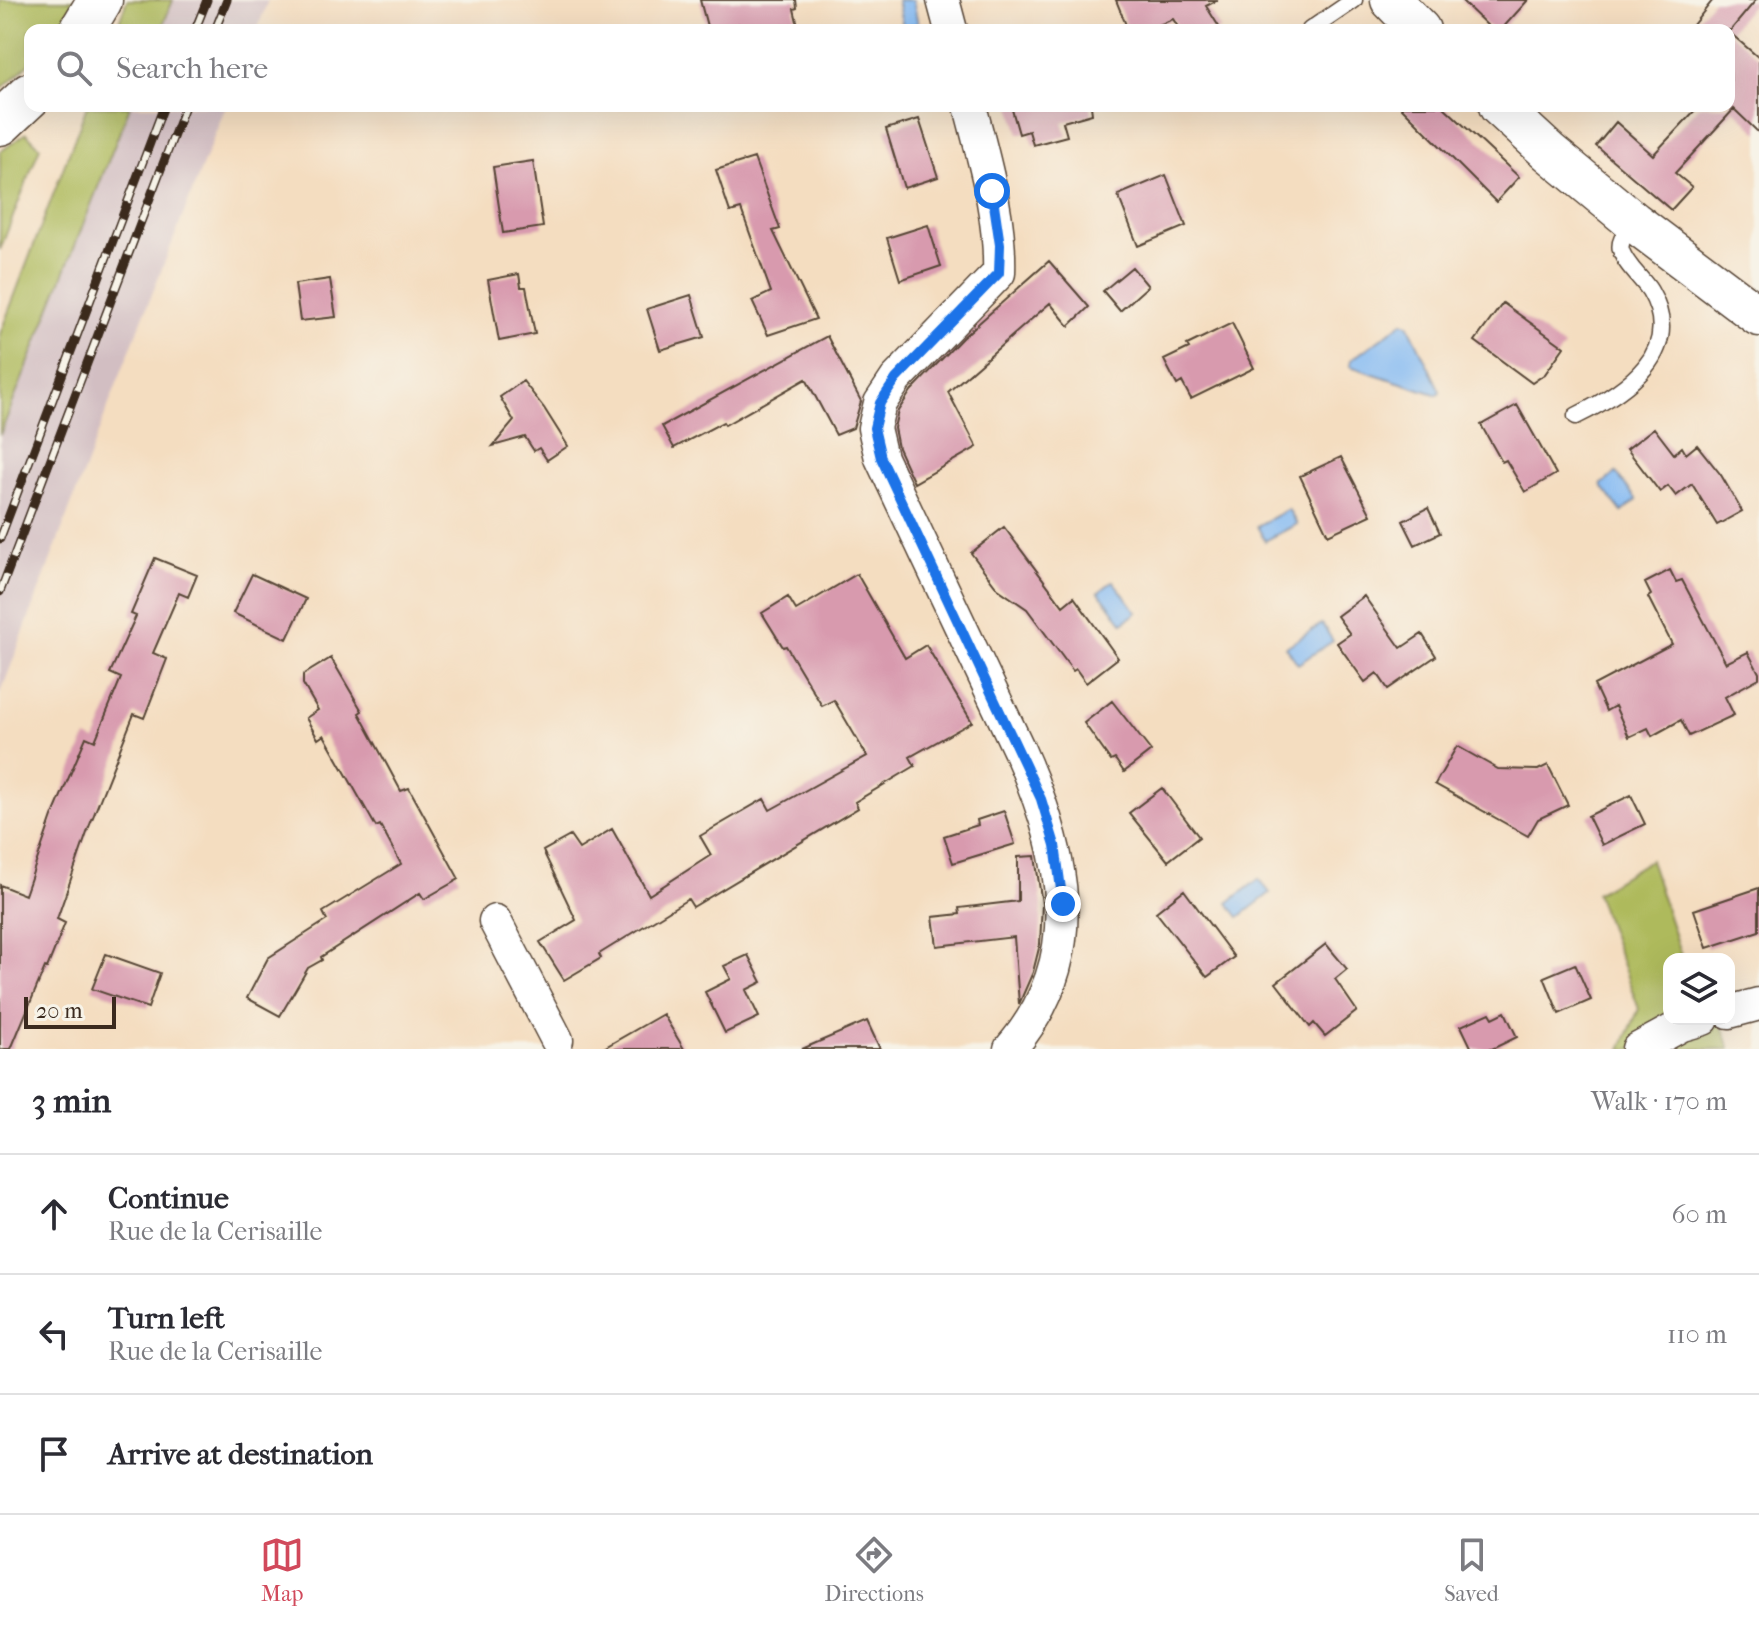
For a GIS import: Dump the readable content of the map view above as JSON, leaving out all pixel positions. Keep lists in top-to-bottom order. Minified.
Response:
{"scale_bar":"20 m","page":{"search":"Search here","scale":"20 m","heading":["3 min","Walk · 170 m"],"list":[["Continue","Rue de la Cerisaille","60 m"],["Turn left","Rue de la Cerisaille","110 m"],"Arrive at destination"],"nav":["Map","Directions","Saved"]}}
